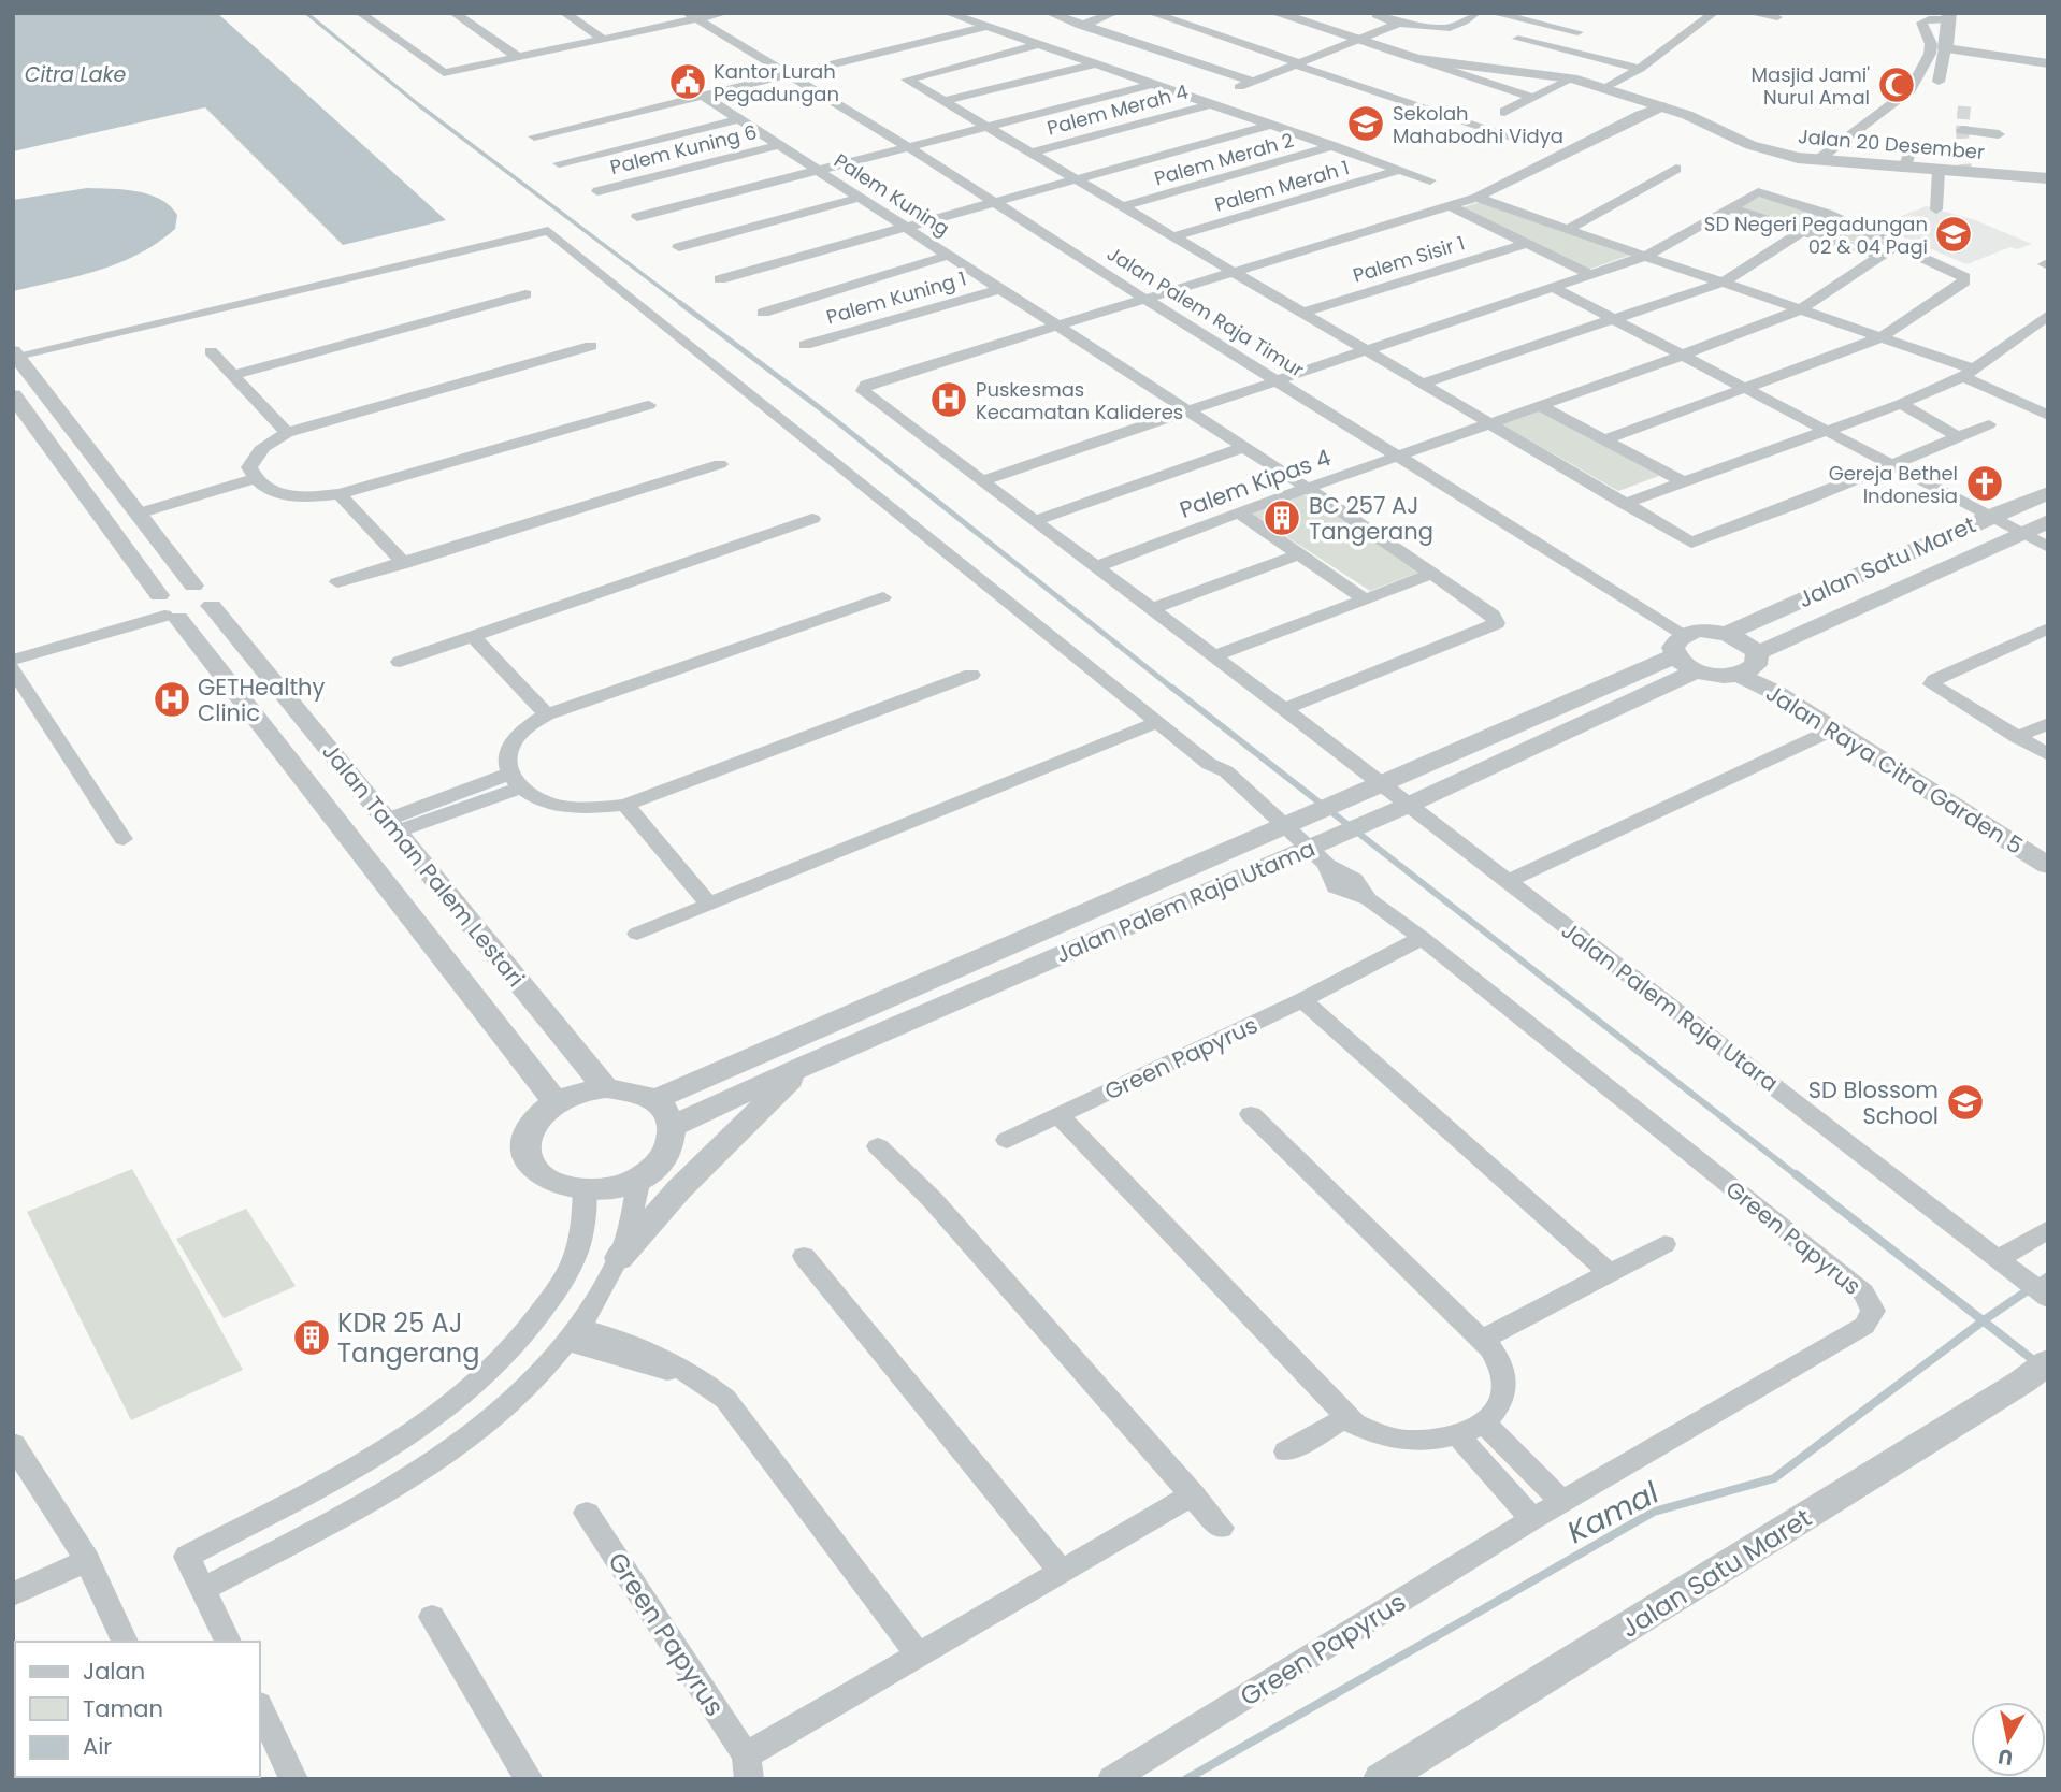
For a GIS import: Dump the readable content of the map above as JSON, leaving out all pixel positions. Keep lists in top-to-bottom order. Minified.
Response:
{"streets":{"street":["Palem Merah 4","Jalan 20 Desember","Palem Kuning 6","Palem Merah 2","Palem Merah 1","Palem Kuning","Palem Sisir 1","Palem Kuning 1","Jalan Palem Raja Timur","Palem Kipas 4","Jalan Satu Maret","Jalan Raya Citra Garden 5","Jalan Taman Palem Lestari","Jalan Palem Raja Utama","Jalan Palem Raja Utara","Green Papyrus"]},"crossings":[["Palem Kuning 6","Palem Kuning"],["Palem Kuning","Palem Kuning 1"],["Palem Kuning","Palem Kipas 4"],["Palem Kuning","Jalan Palem Raja Utara"],["Jalan Palem Raja Timur","Palem Kipas 4"],["Jalan Palem Raja Timur","Jalan Palem Raja Utama"],["Palem Kipas 4","Jalan Palem Raja Utara"],["Jalan Satu Maret","Jalan Raya Citra Garden 5"],["Jalan Taman Palem Lestari","Jalan Palem Raja Utama"],["Jalan Palem Raja Utama","Jalan Palem Raja Utara"],["Jalan Palem Raja Utama","Green Papyrus"]],"water":["Citra Lake","Kamal"],"places":{"public building":["Kantor Lurah Pegadungan"],"mosque":["Masjid Jami' Nurul Amal"],"school or university":["Sekolah Mahabodhi Vidya","SD Negeri Pegadungan 02 & 04 Pagi","SD Blossom School"],"hospital":["Puskesmas Kecamatan Kalideres","GETHealthy Clinic"],"church":["Gereja Bethel Indonesia"],"building":["BC 257 AJ Tangerang","KDR 25 AJ Tangerang"]},"legend":["Jalan","Taman","Air"],"north":"bottom"}
